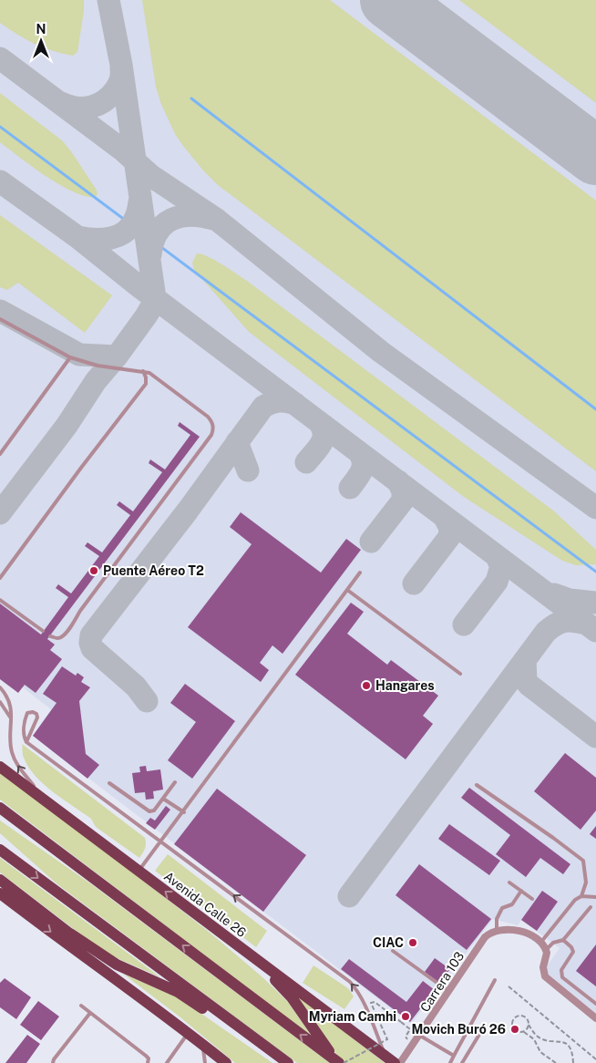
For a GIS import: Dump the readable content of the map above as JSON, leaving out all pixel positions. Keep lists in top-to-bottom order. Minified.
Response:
{"streets":{"main road":["Avenida Calle 26"],"street":["Carrera 103"]},"places":["Puente Aéreo T2","Hangares","CIAC","Myriam Camhi","Movich Buró 26"],"north":"top"}
